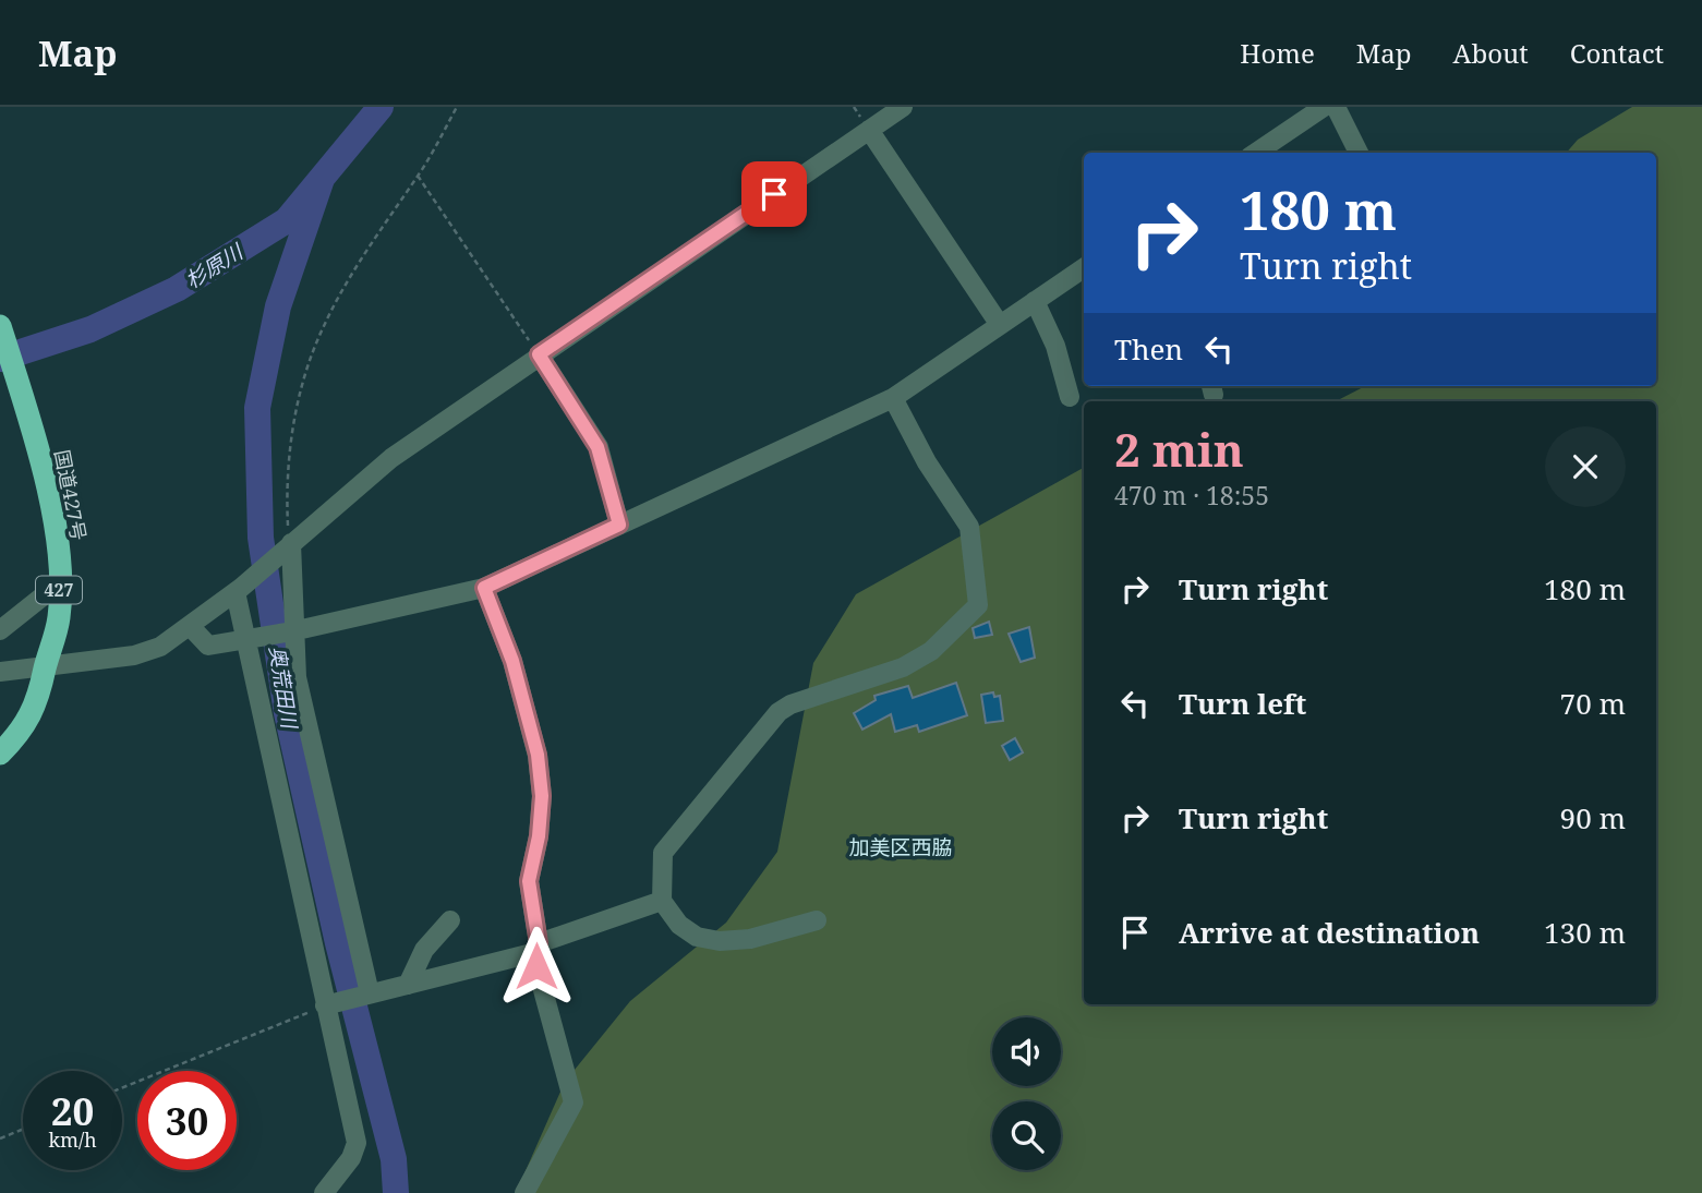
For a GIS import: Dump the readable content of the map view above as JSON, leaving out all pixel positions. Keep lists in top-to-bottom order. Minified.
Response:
{"streets":{"highway":["国道427号","427"]},"districts":["加美区西脇"],"water":["杉原川","奥荒田川"],"page":{"header":"Map","nav":["Home","Map","About","Contact"],"turn":["180 m","Turn right"],"then":"Then","heading":["2 min","470 m · 18:55"],"list":[{"name":"Turn right","value":"180 m"},{"name":"Turn left","value":"70 m"},{"name":"Turn right","value":"90 m"},{"name":"Arrive at destination","value":"130 m"}],"speed":"20 km/h","limit":"30"}}
